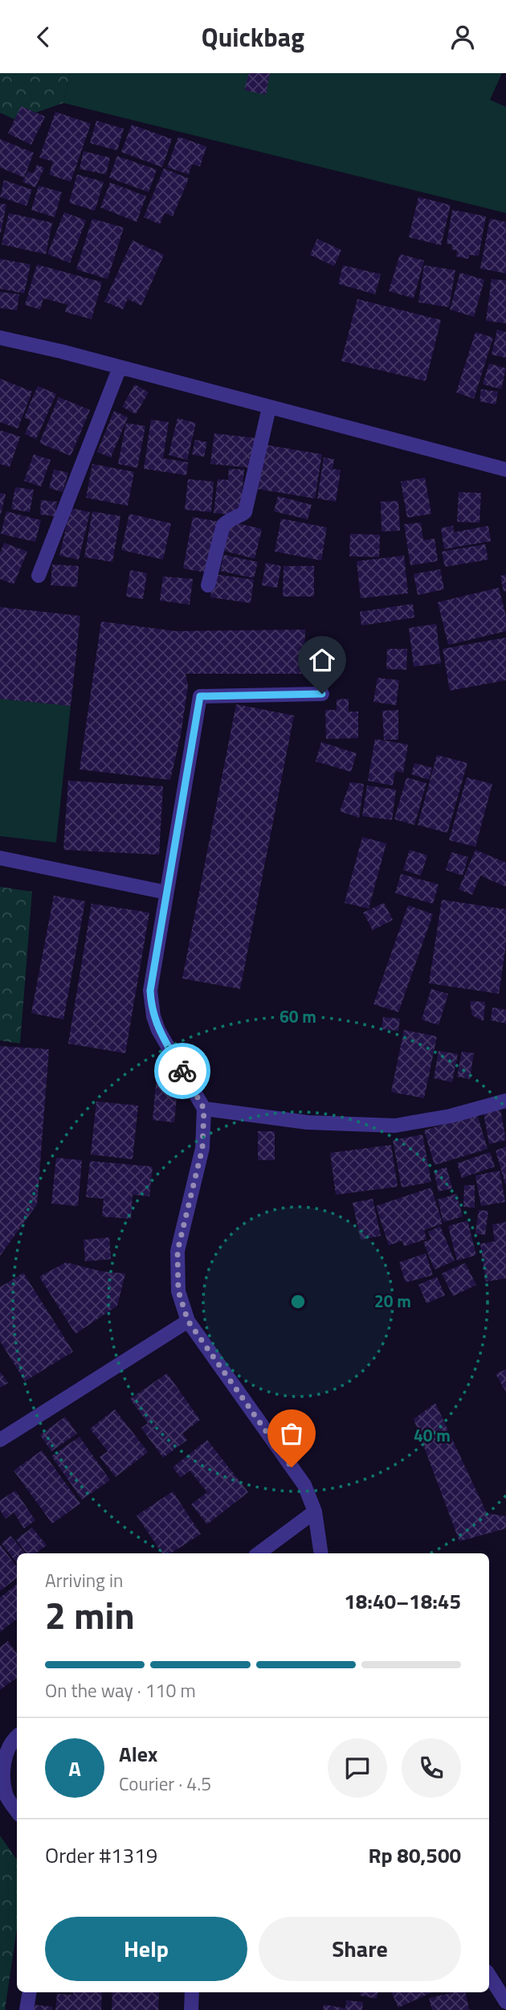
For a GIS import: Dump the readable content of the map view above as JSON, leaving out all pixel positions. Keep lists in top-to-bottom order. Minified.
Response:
{"page":{"header":"Quickbag","heading":["2 min","Arriving in","18:40–18:45"],"panel":["Alex","Courier · 4.5","Order #1319","Rp 80,500"],"bar":"On the way · 110 m","round":"A","buttons":["Help","Share"]},"rings":["60 m","20 m","40 m"]}
